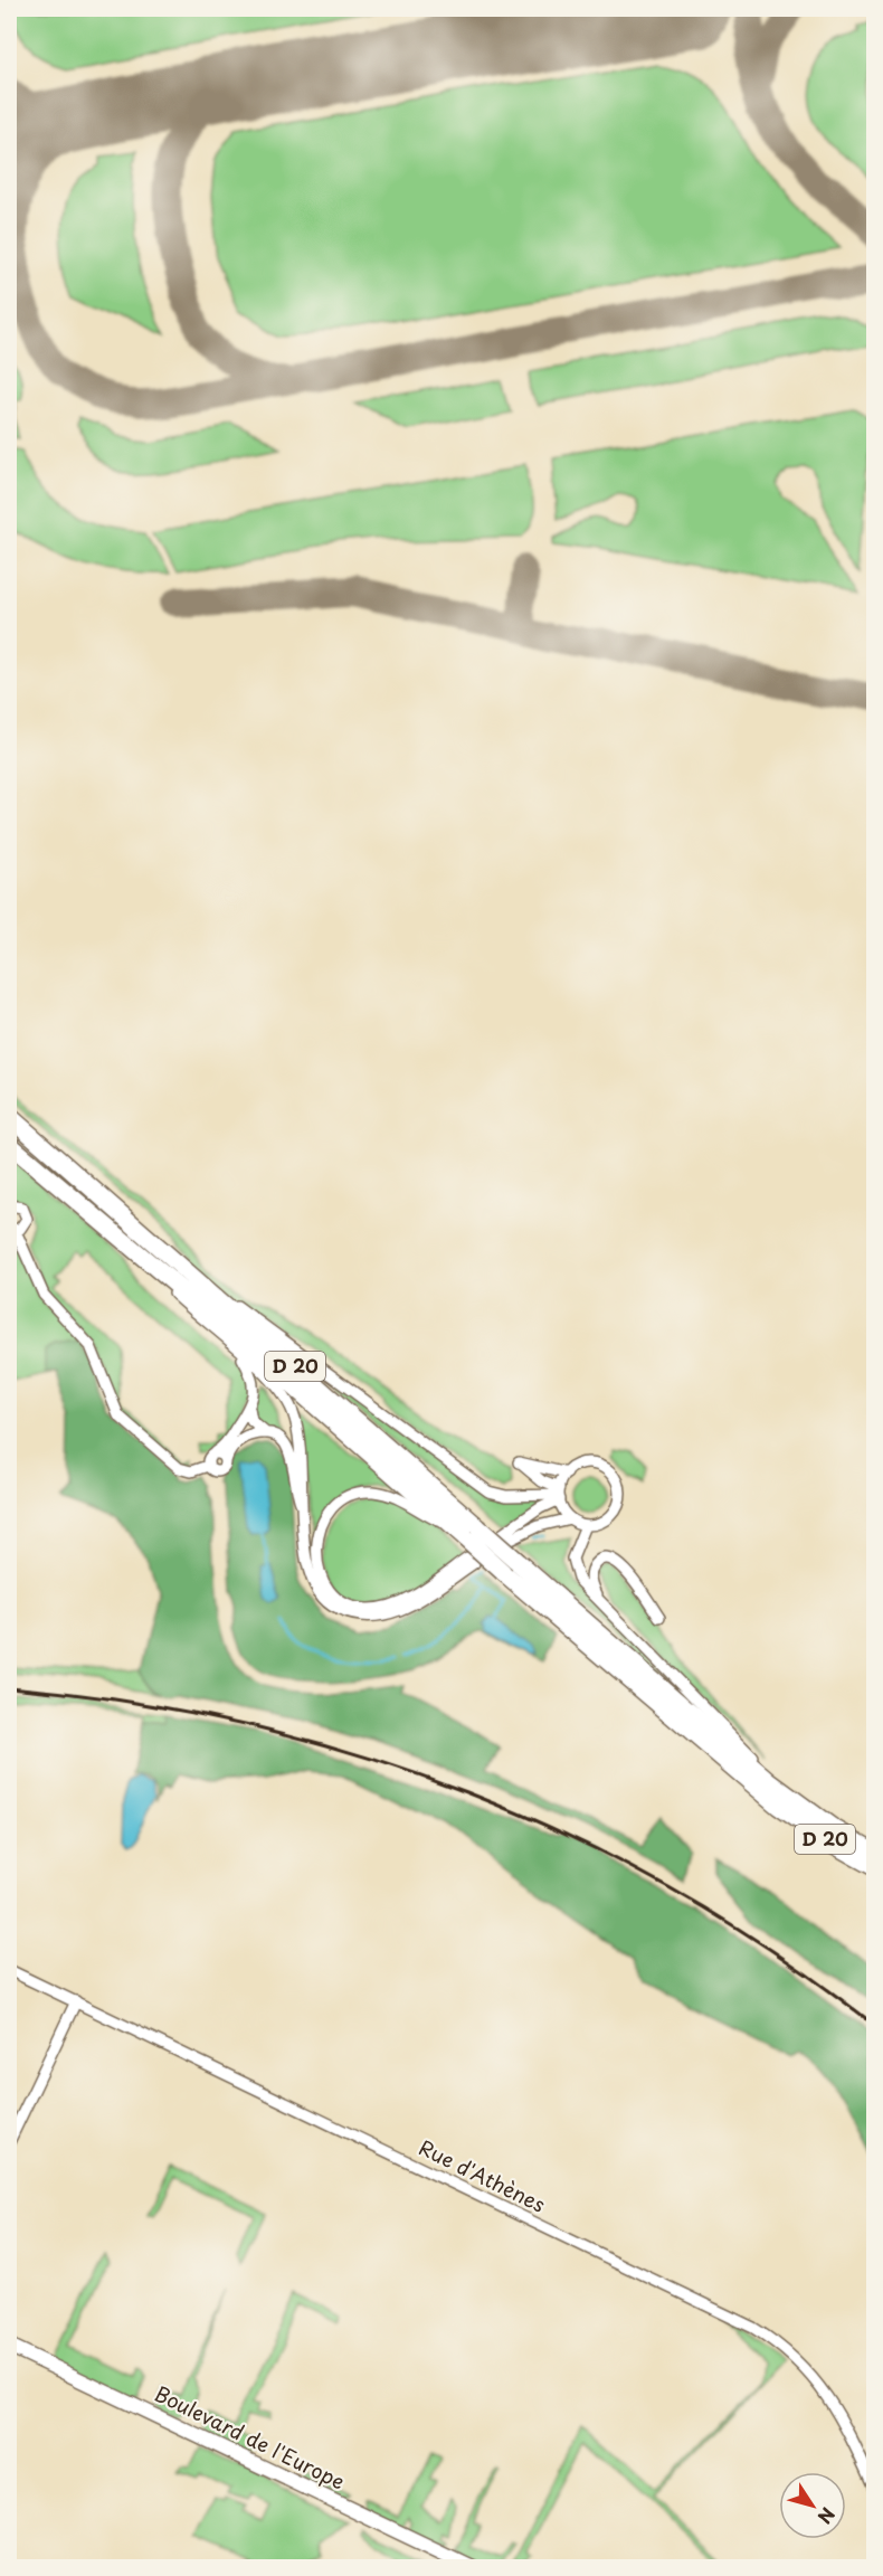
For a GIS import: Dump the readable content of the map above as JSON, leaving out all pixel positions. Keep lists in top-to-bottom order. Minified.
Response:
{"streets":{"highway":["D 20"],"street":["Rue d'Athènes","Boulevard de l'Europe"]},"north":"bottom right"}
